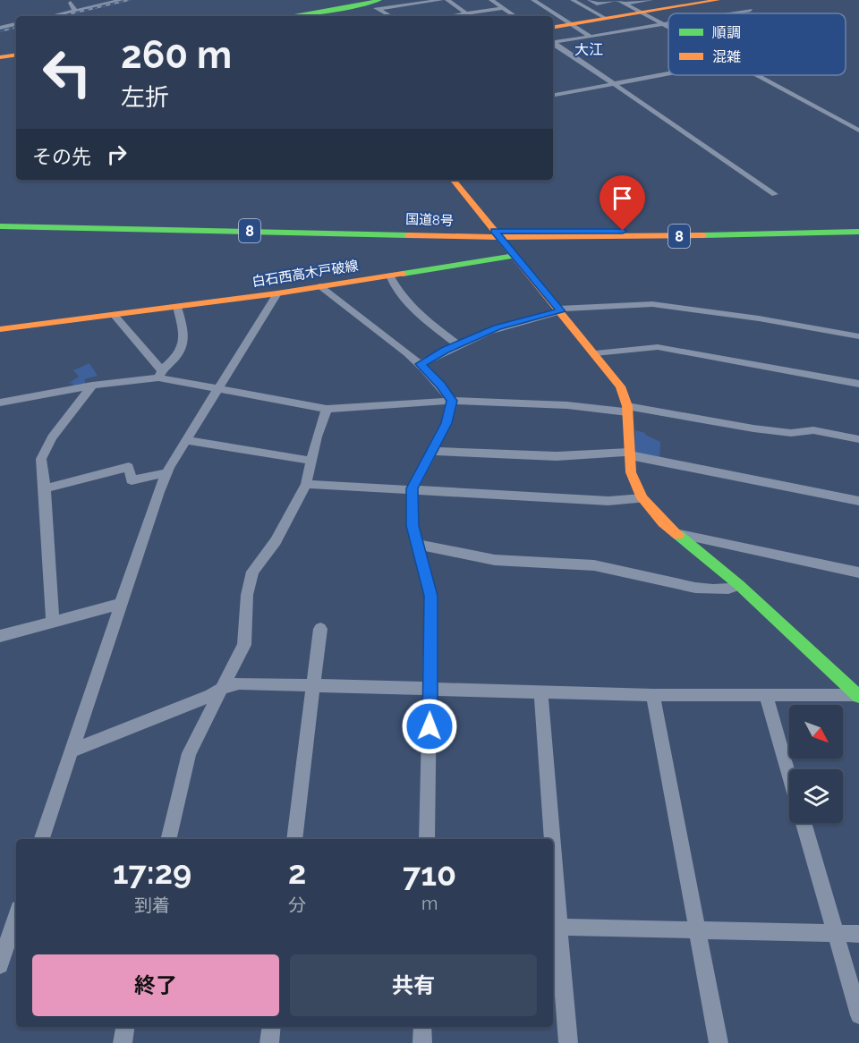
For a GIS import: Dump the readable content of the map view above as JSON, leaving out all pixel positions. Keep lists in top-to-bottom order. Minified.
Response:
{"streets":{"main road":["国道8号","8","白石西高木戸破線"]},"crossings":[["国道8号","白石西高木戸破線"]],"districts":["大江"],"legend":["順調","混雑"],"north":"bottom right","page":{"turn":["260 m","左折"],"then":"その先","eta":["17:29","到着","2","分","710","m"],"buttons":["終了","共有"]}}
